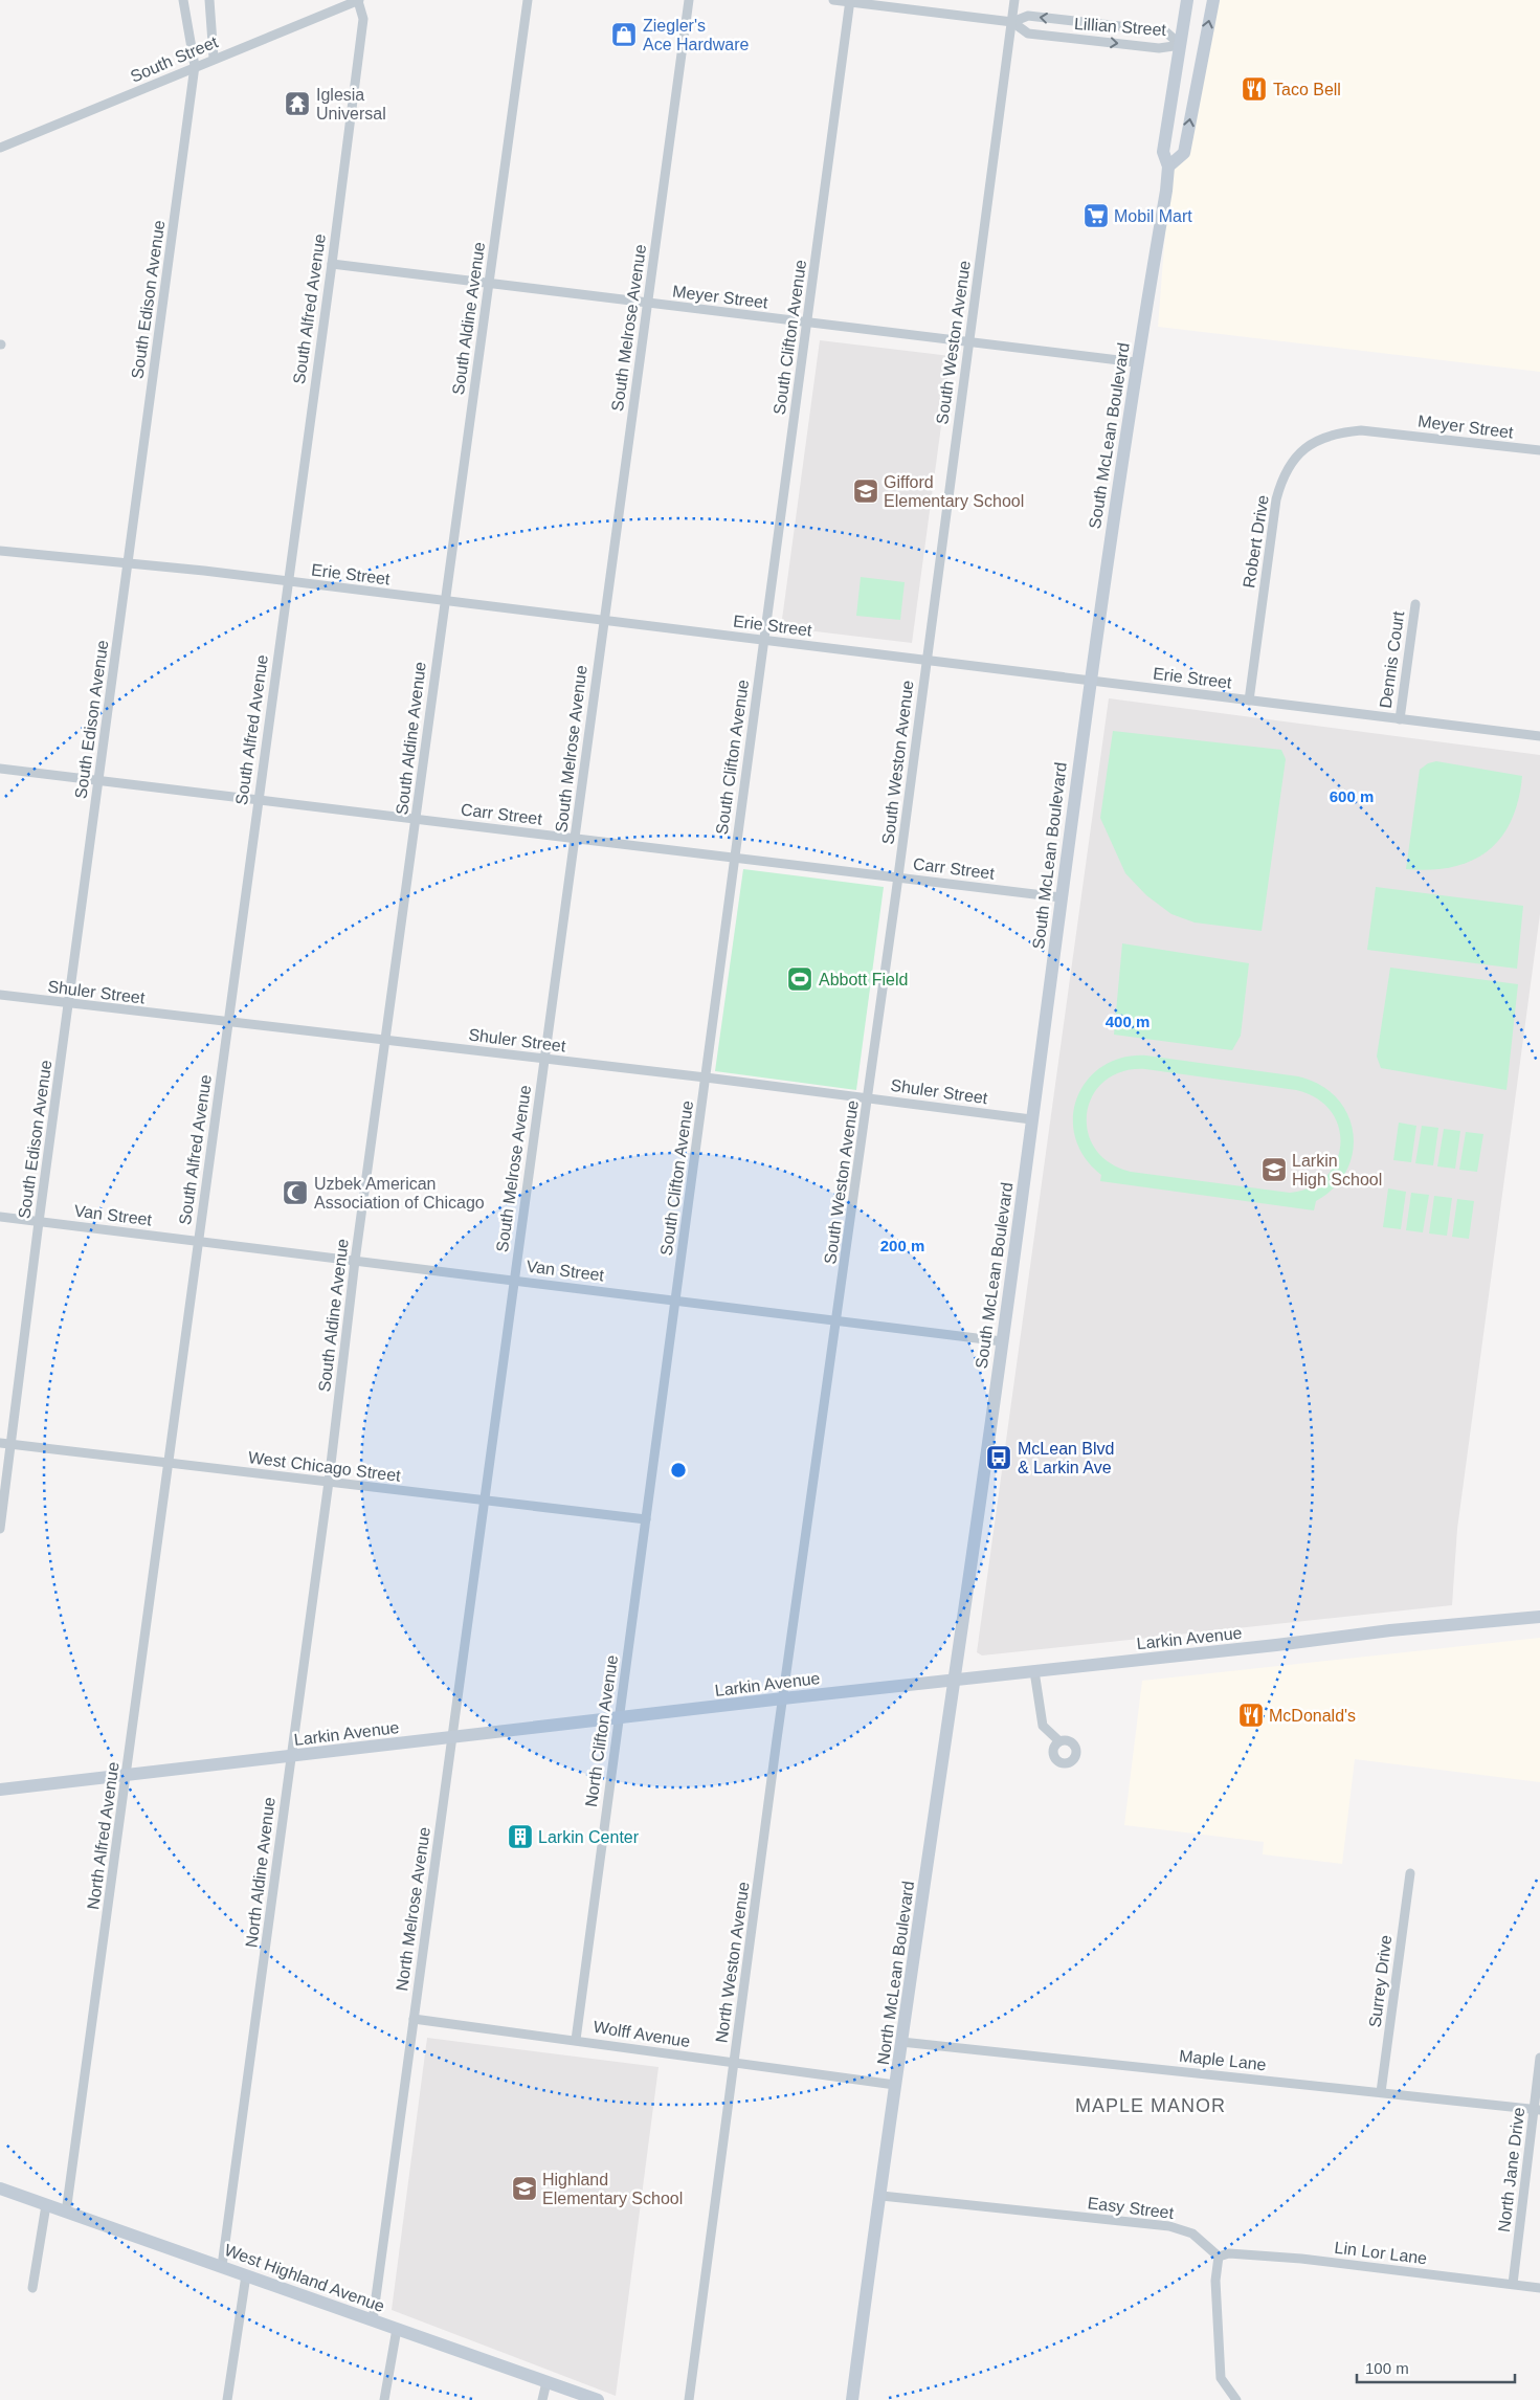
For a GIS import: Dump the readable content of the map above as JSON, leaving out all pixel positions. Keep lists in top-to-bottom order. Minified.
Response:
{"streets":{"main road":["South McLean Boulevard","Larkin Avenue","North McLean Boulevard","West Highland Avenue"],"street":["Lillian Street","South Street","Meyer Street","South Edison Avenue","South Alfred Avenue","South Aldine Avenue","South Melrose Avenue","South Clifton Avenue","South Weston Avenue","Robert Drive","Erie Street","Dennis Court","Carr Street","Shuler Street","Van Street","West Chicago Street","North Clifton Avenue","North Alfred Avenue","North Aldine Avenue","North Melrose Avenue","North Weston Avenue","Surrey Drive","Wolff Avenue","Maple Lane","North Jane Drive","Easy Street","Lin Lor Lane"]},"crossings":[["Lillian Street","South Clifton Avenue"],["Lillian Street","South Weston Avenue"],["Lillian Street","South McLean Boulevard"],["South Street","South Edison Avenue"],["South Street","South Alfred Avenue"],["Meyer Street","South Alfred Avenue"],["Meyer Street","South Aldine Avenue"],["Meyer Street","South Melrose Avenue"],["Meyer Street","South Clifton Avenue"],["Meyer Street","South Weston Avenue"],["Meyer Street","South McLean Boulevard"],["Meyer Street","Robert Drive"],["South Edison Avenue","Erie Street"],["South Edison Avenue","Carr Street"],["South Edison Avenue","Shuler Street"],["South Edison Avenue","Van Street"],["South Edison Avenue","West Chicago Street"],["South Alfred Avenue","Erie Street"],["South Alfred Avenue","Carr Street"],["South Alfred Avenue","Shuler Street"],["South Alfred Avenue","Van Street"],["South Alfred Avenue","West Chicago Street"],["South Alfred Avenue","North Alfred Avenue"],["South Aldine Avenue","Erie Street"],["South Aldine Avenue","Carr Street"],["South Aldine Avenue","Shuler Street"],["South Aldine Avenue","Van Street"],["South Aldine Avenue","West Chicago Street"],["South Aldine Avenue","North Aldine Avenue"],["South Melrose Avenue","Erie Street"],["South Melrose Avenue","Carr Street"],["South Melrose Avenue","Shuler Street"],["South Melrose Avenue","Van Street"],["South Melrose Avenue","West Chicago Street"],["South Melrose Avenue","North Melrose Avenue"],["South Clifton Avenue","Erie Street"],["South Clifton Avenue","Carr Street"],["South Clifton Avenue","Shuler Street"],["South Clifton Avenue","Van Street"],["South Clifton Avenue","West Chicago Street"],["South Clifton Avenue","North Clifton Avenue"],["South Weston Avenue","Erie Street"],["South Weston Avenue","Carr Street"],["South Weston Avenue","Shuler Street"],["South Weston Avenue","Van Street"],["South Weston Avenue","North Weston Avenue"],["South McLean Boulevard","Erie Street"],["South McLean Boulevard","Carr Street"],["South McLean Boulevard","Shuler Street"],["South McLean Boulevard","Van Street"],["South McLean Boulevard","North McLean Boulevard"],["Robert Drive","Erie Street"],["Erie Street","Dennis Court"],["West Chicago Street","North Clifton Avenue"],["West Chicago Street","North Alfred Avenue"],["West Chicago Street","North Aldine Avenue"],["West Chicago Street","North Melrose Avenue"],["Larkin Avenue","North Clifton Avenue"],["Larkin Avenue","North Alfred Avenue"],["Larkin Avenue","North Aldine Avenue"],["Larkin Avenue","North Melrose Avenue"],["Larkin Avenue","North Weston Avenue"],["Larkin Avenue","North McLean Boulevard"],["North Clifton Avenue","Wolff Avenue"],["North Alfred Avenue","West Highland Avenue"],["North Aldine Avenue","West Highland Avenue"],["North Melrose Avenue","Wolff Avenue"],["North Melrose Avenue","West Highland Avenue"],["North Weston Avenue","Wolff Avenue"],["North McLean Boulevard","Wolff Avenue"],["North McLean Boulevard","Maple Lane"],["North McLean Boulevard","Easy Street"],["Surrey Drive","Maple Lane"],["Maple Lane","North Jane Drive"],["North Jane Drive","Lin Lor Lane"],["Easy Street","Lin Lor Lane"]],"districts":["MAPLE MANOR"],"places":{"shop":["Ziegler's Ace Hardware"],"restaurant":["Taco Bell","McDonald's"],"temple":["Iglesia Universal"],"supermarket":["Mobil Mart"],"school or university":["Gifford Elementary School","Larkin High School","Highland Elementary School"],"sports":["Abbott Field"],"mosque":["Uzbek American Association of Chicago"],"bus stop":["McLean Blvd & Larkin Ave"],"building":["Larkin Center"]},"scale_bar":"100 m","rings":["600 m","400 m","200 m"]}
